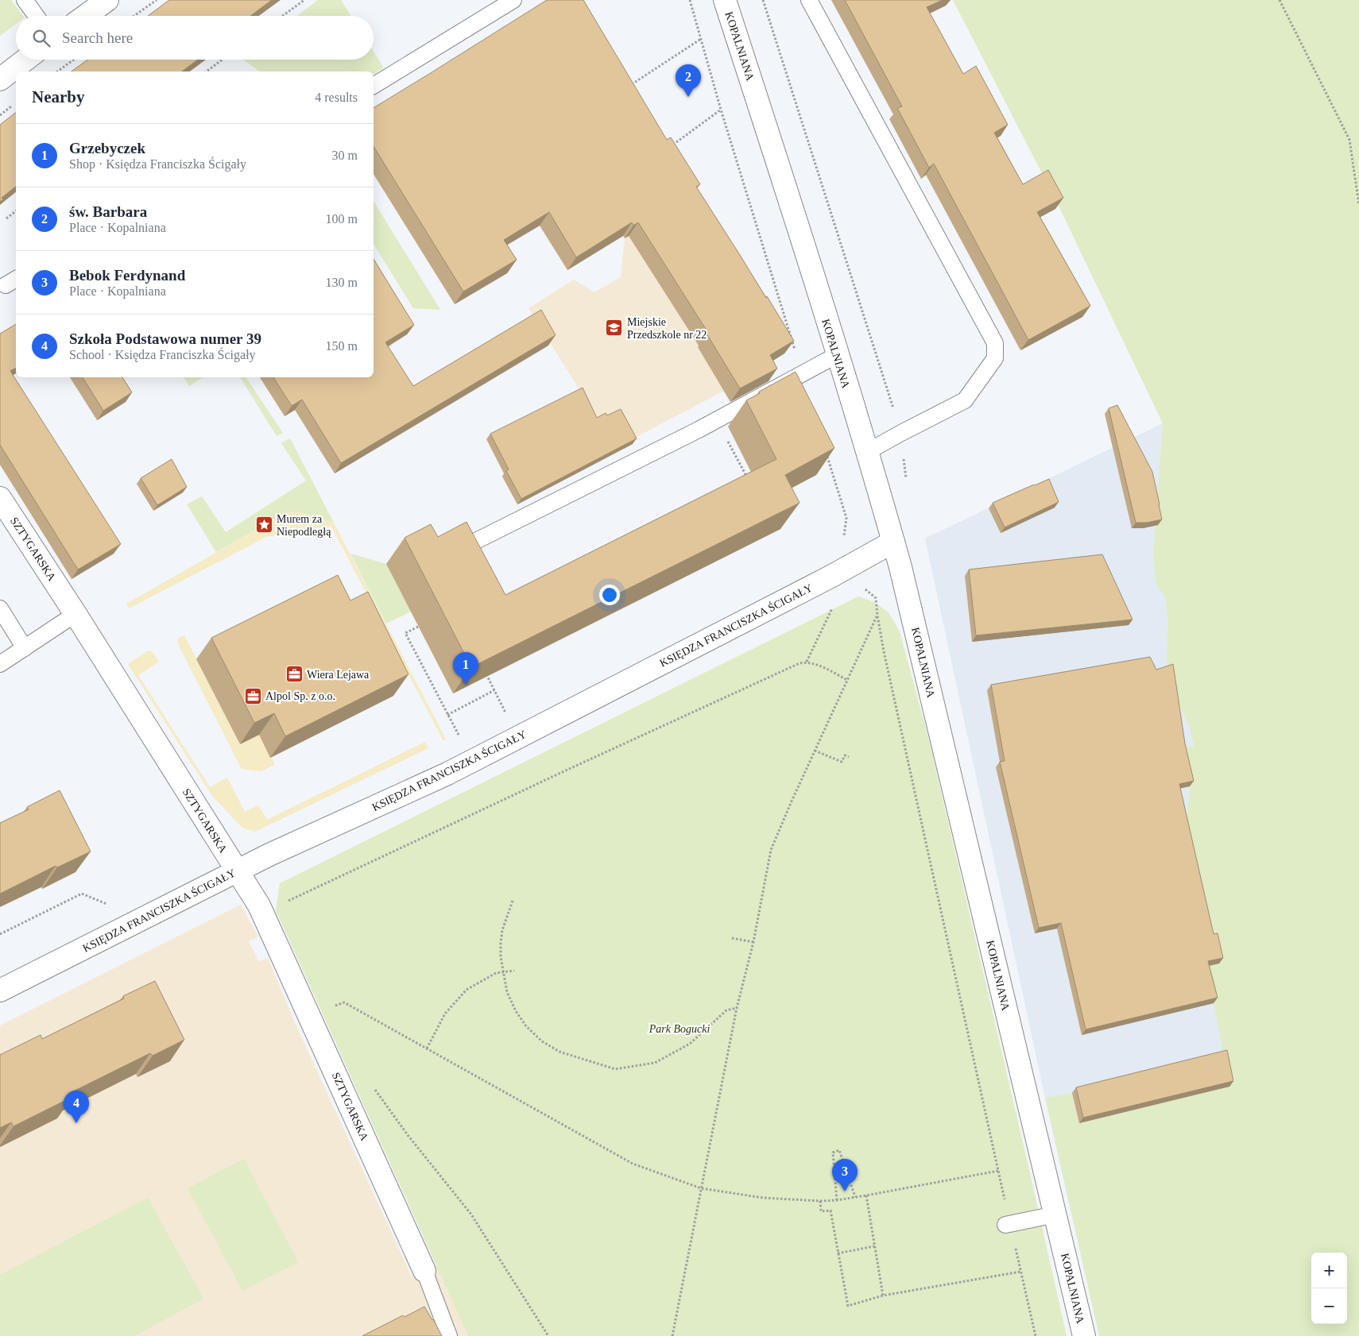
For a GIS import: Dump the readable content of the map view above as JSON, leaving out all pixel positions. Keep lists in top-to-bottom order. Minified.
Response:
{"streets":{"street":["KOPALNIANA","SZTYGARSKA","KSIĘDZA FRANCISZKA ŚCIGAŁY"]},"crossings":[["KOPALNIANA","KSIĘDZA FRANCISZKA ŚCIGAŁY"],["SZTYGARSKA","KSIĘDZA FRANCISZKA ŚCIGAŁY"]],"parks":["Park Bogucki"],"places":{"school or university":["Miejskie Przedszkole nr 22"],"place":["Murem za Niepodległą"],"office":["Wiera Lejawa","Alpol Sp. z o.o."]},"page":{"search":"Search here","pins":["2","1","4","3"],"heading":["Nearby","4 results"],"list":[{"mark":"1","name":"Grzebyczek","note":"Shop · Księdza Franciszka Ścigały","value":"30 m"},{"mark":"2","name":"św. Barbara","note":"Place · Kopalniana","value":"100 m"},{"mark":"3","name":"Bebok Ferdynand","note":"Place · Kopalniana","value":"130 m"},{"mark":"4","name":"Szkoła Podstawowa numer 39","note":"School · Księdza Franciszka Ścigały","value":"150 m"}],"map_buttons":["+","−"]}}
